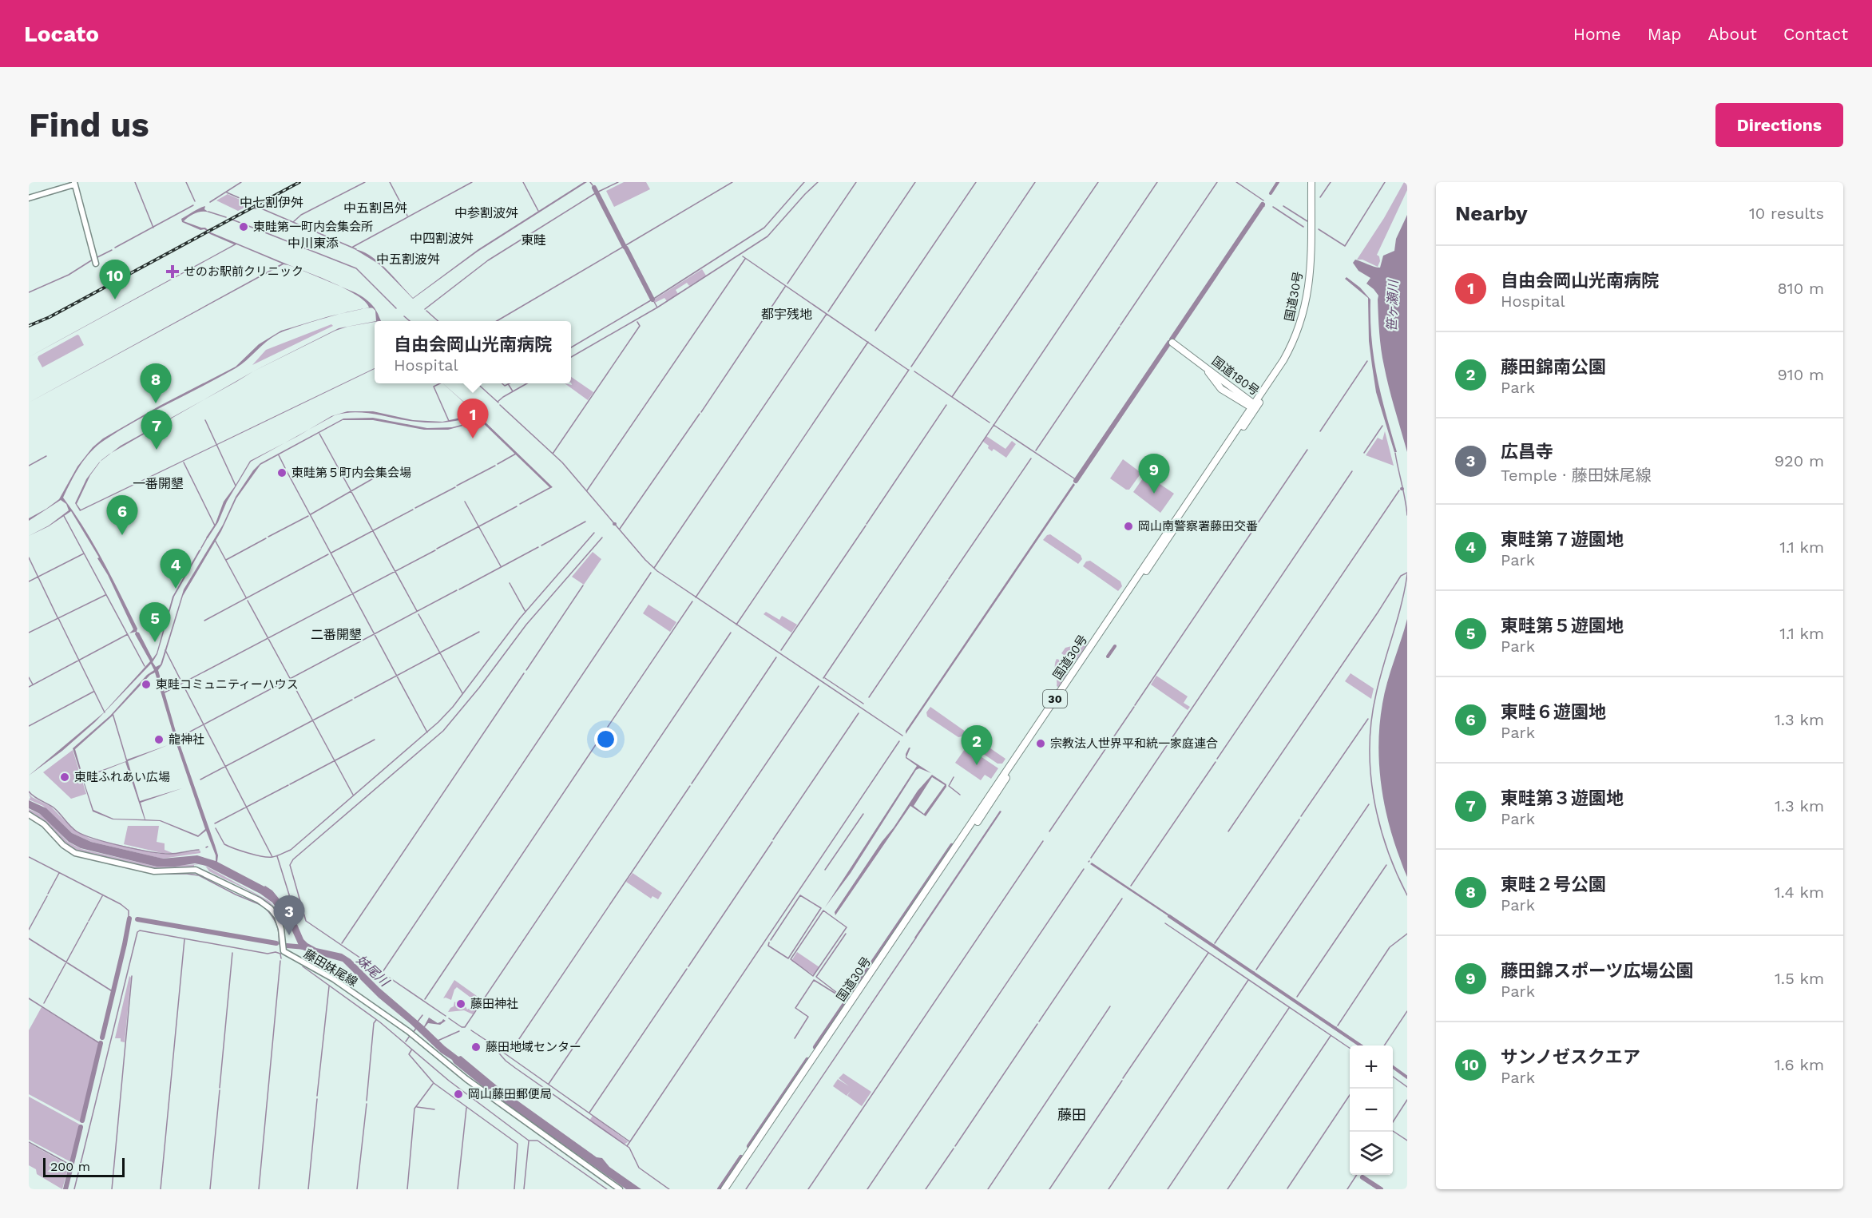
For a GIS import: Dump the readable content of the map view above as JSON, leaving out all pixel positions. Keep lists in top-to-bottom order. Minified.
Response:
{"streets":{"highway":["国道30号","国道180号","30"],"main road":["藤田妹尾線"]},"crossings":[["国道30号","国道180号"]],"districts":["中七割伊舛","中五割呂舛","中参割波舛","中四割波舛","東畦","中川東添","中五割波舛","都宇残地","一番開墾","二番開墾","藤田"],"water":["笹ヶ瀬川","妹尾川"],"places":{"other":["東畦第一町内会集会所","東畦第５町内会集会場","岡山南警察署藤田交番","東畦コミュニティーハウス","龍神社","宗教法人世界平和統一家庭連合","東畦ふれあい広場","藤田神社","藤田地域センター","岡山藤田郵便局"],"health":["せのお駅前クリニック"]},"scale_bar":"200 m","page":{"header":"Locato","nav":["Home","Map","About","Contact"],"buttons":"Directions","title":"Find us","heading":["Nearby","10 results"],"list":[{"mark":"1","name":"自由会岡山光南病院","note":"Hospital","value":"810 m"},{"mark":"2","name":"藤田錦南公園","note":"Park","value":"910 m"},{"mark":"3","name":"広昌寺","note":"Temple · 藤田妹尾線","value":"920 m"},{"mark":"4","name":"東畦第７遊園地","note":"Park","value":"1.1 km"},{"mark":"5","name":"東畦第５遊園地","note":"Park","value":"1.1 km"},{"mark":"6","name":"東畦６遊園地","note":"Park","value":"1.3 km"},{"mark":"7","name":"東畦第３遊園地","note":"Park","value":"1.3 km"},{"mark":"8","name":"東畦２号公園","note":"Park","value":"1.4 km"},{"mark":"9","name":"藤田錦スポーツ広場公園","note":"Park","value":"1.5 km"},{"mark":"10","name":"サンノゼスクエア","note":"Park","value":"1.6 km"}],"pins":["10","8","1","7","9","6","4","5","2","3"],"popup":["自由会岡山光南病院","Hospital"],"map_buttons":["+","−"],"scale":"200 m"}}
